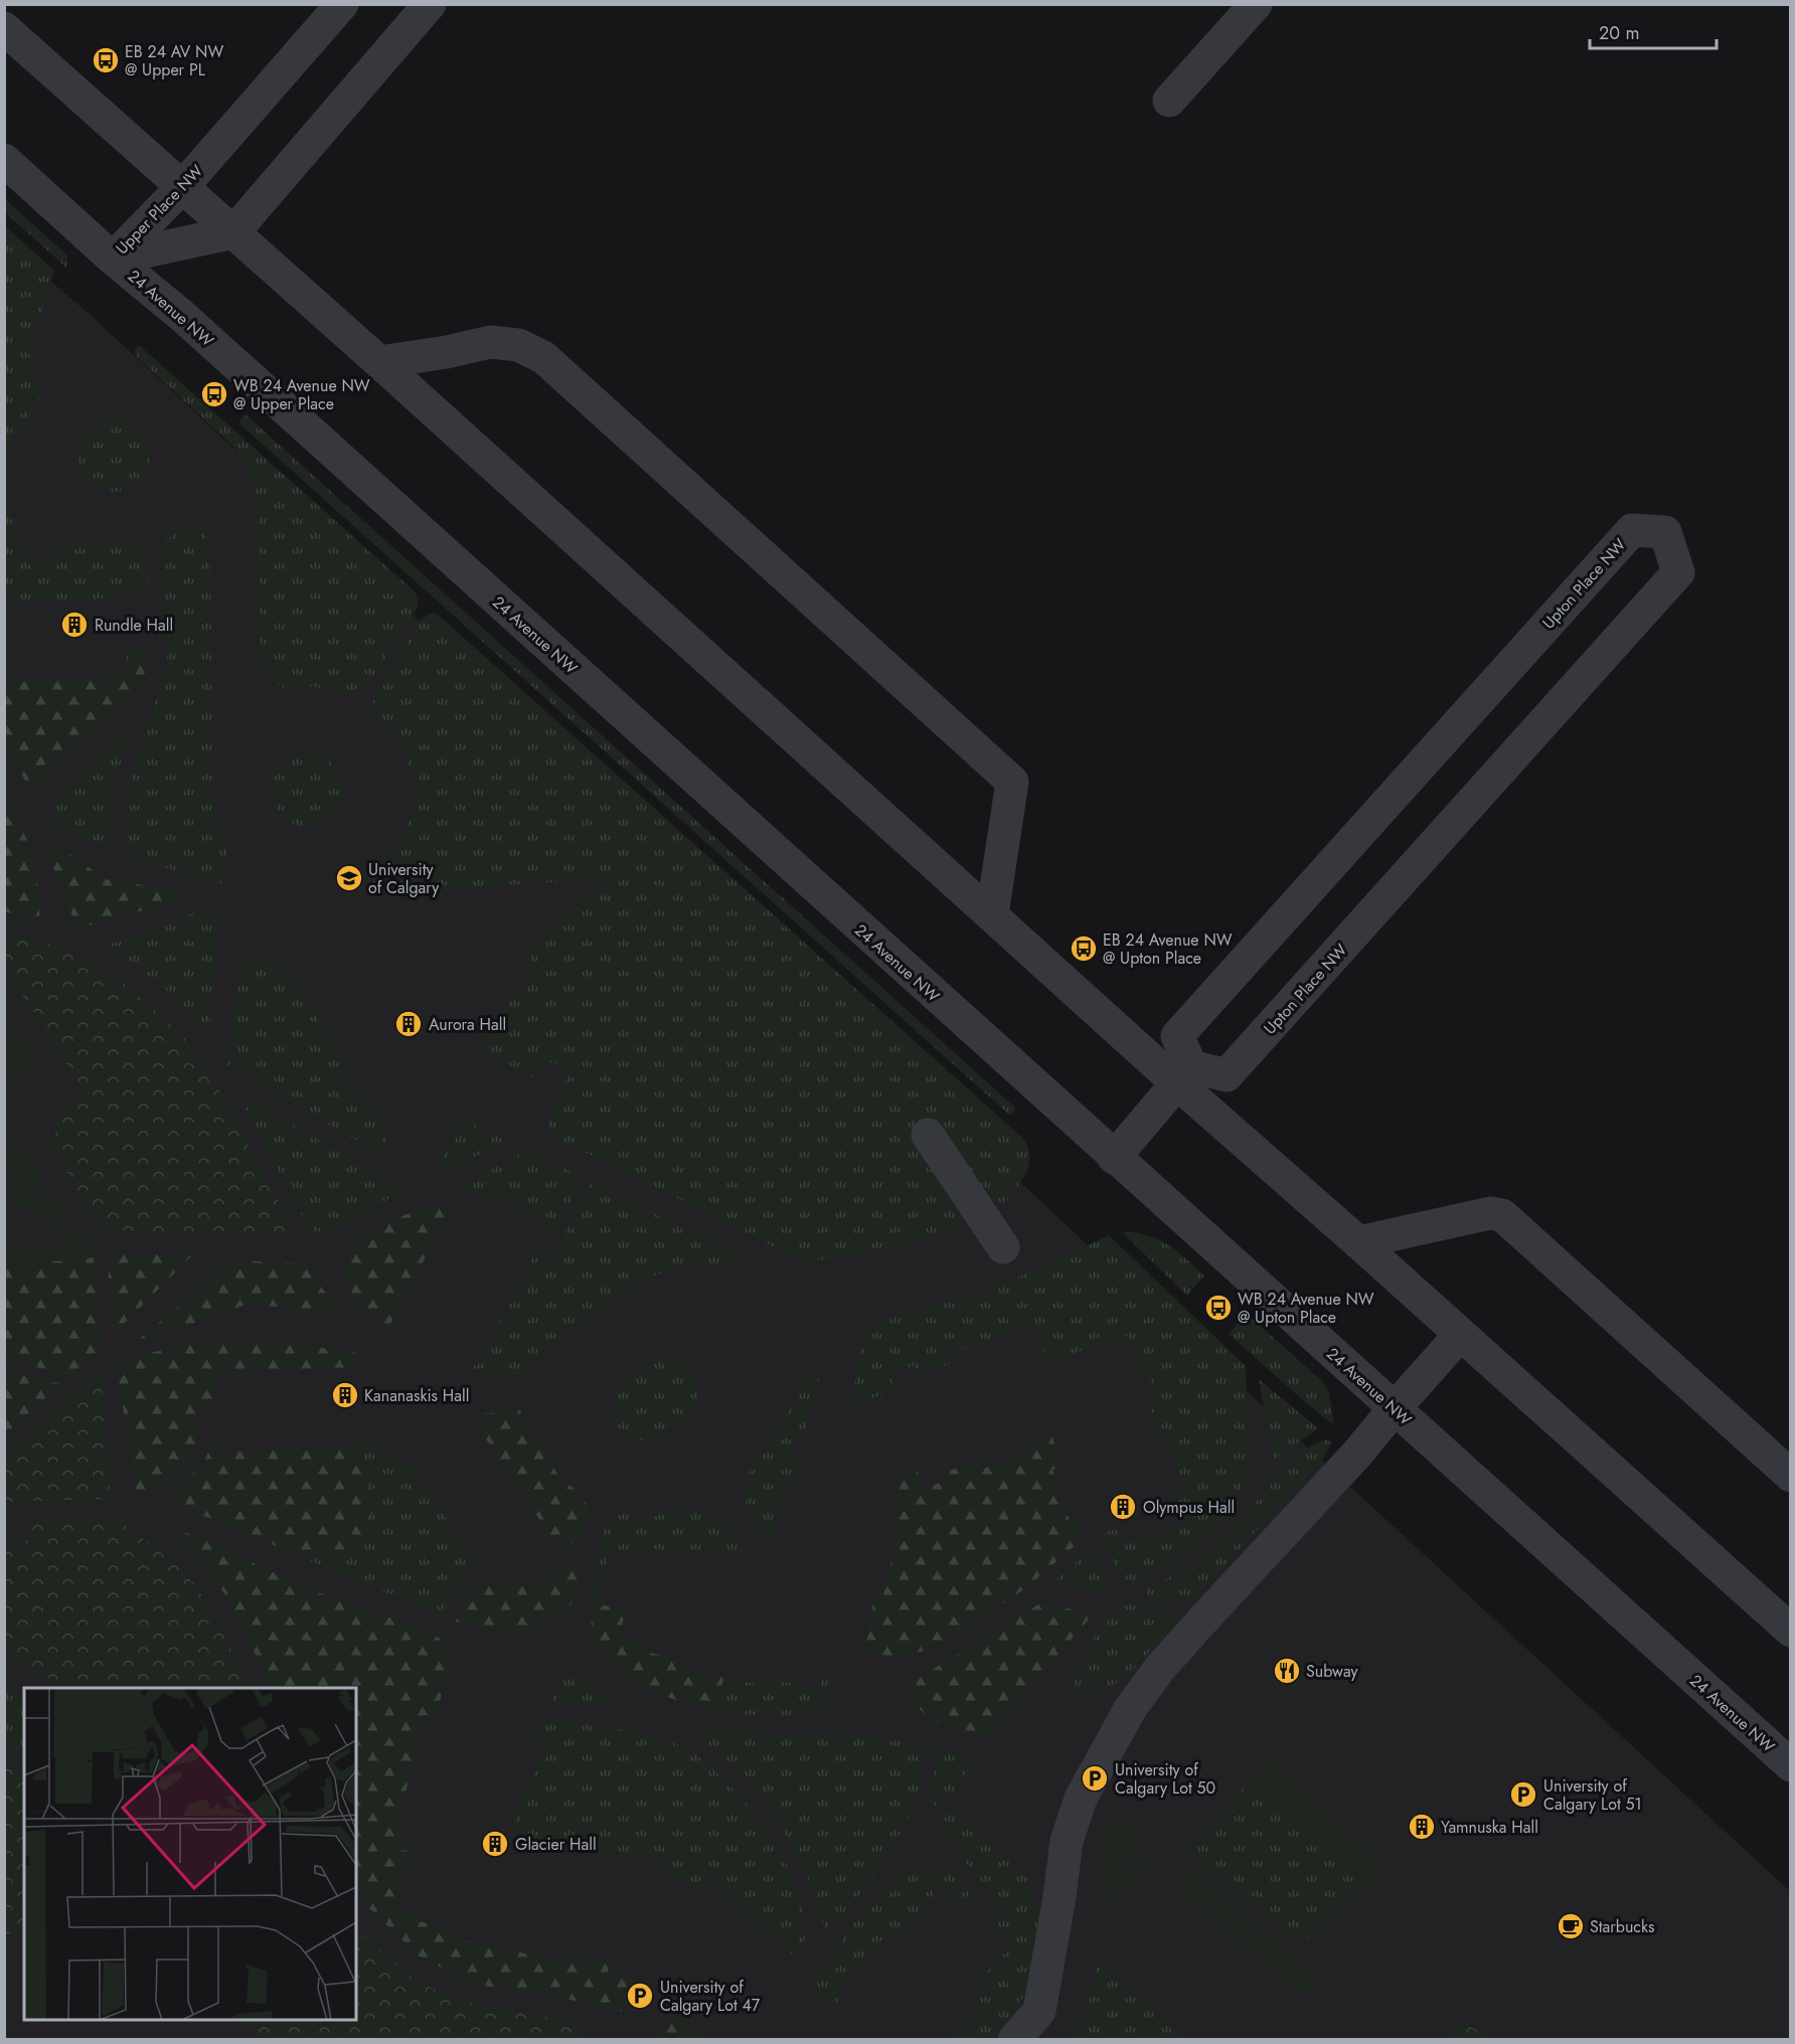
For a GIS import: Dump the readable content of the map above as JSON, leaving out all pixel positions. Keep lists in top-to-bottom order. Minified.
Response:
{"streets":{"street":["Upper Place NW","24 Avenue NW","Upton Place NW"]},"crossings":[["Upper Place NW","24 Avenue NW"]],"places":{"bus stop":["EB 24 AV NW @ Upper PL","WB 24 Avenue NW @ Upper Place","EB 24 Avenue NW @ Upton Place","WB 24 Avenue NW @ Upton Place"],"building":["Rundle Hall","Aurora Hall","Kananaskis Hall","Olympus Hall","Yamnuska Hall","Glacier Hall"],"school or university":["University of Calgary"],"restaurant":["Subway"],"parking":["University of Calgary Lot 50","University of Calgary Lot 51","University of Calgary Lot 47"],"cafe":["Starbucks"]},"scale_bar":"20 m"}
